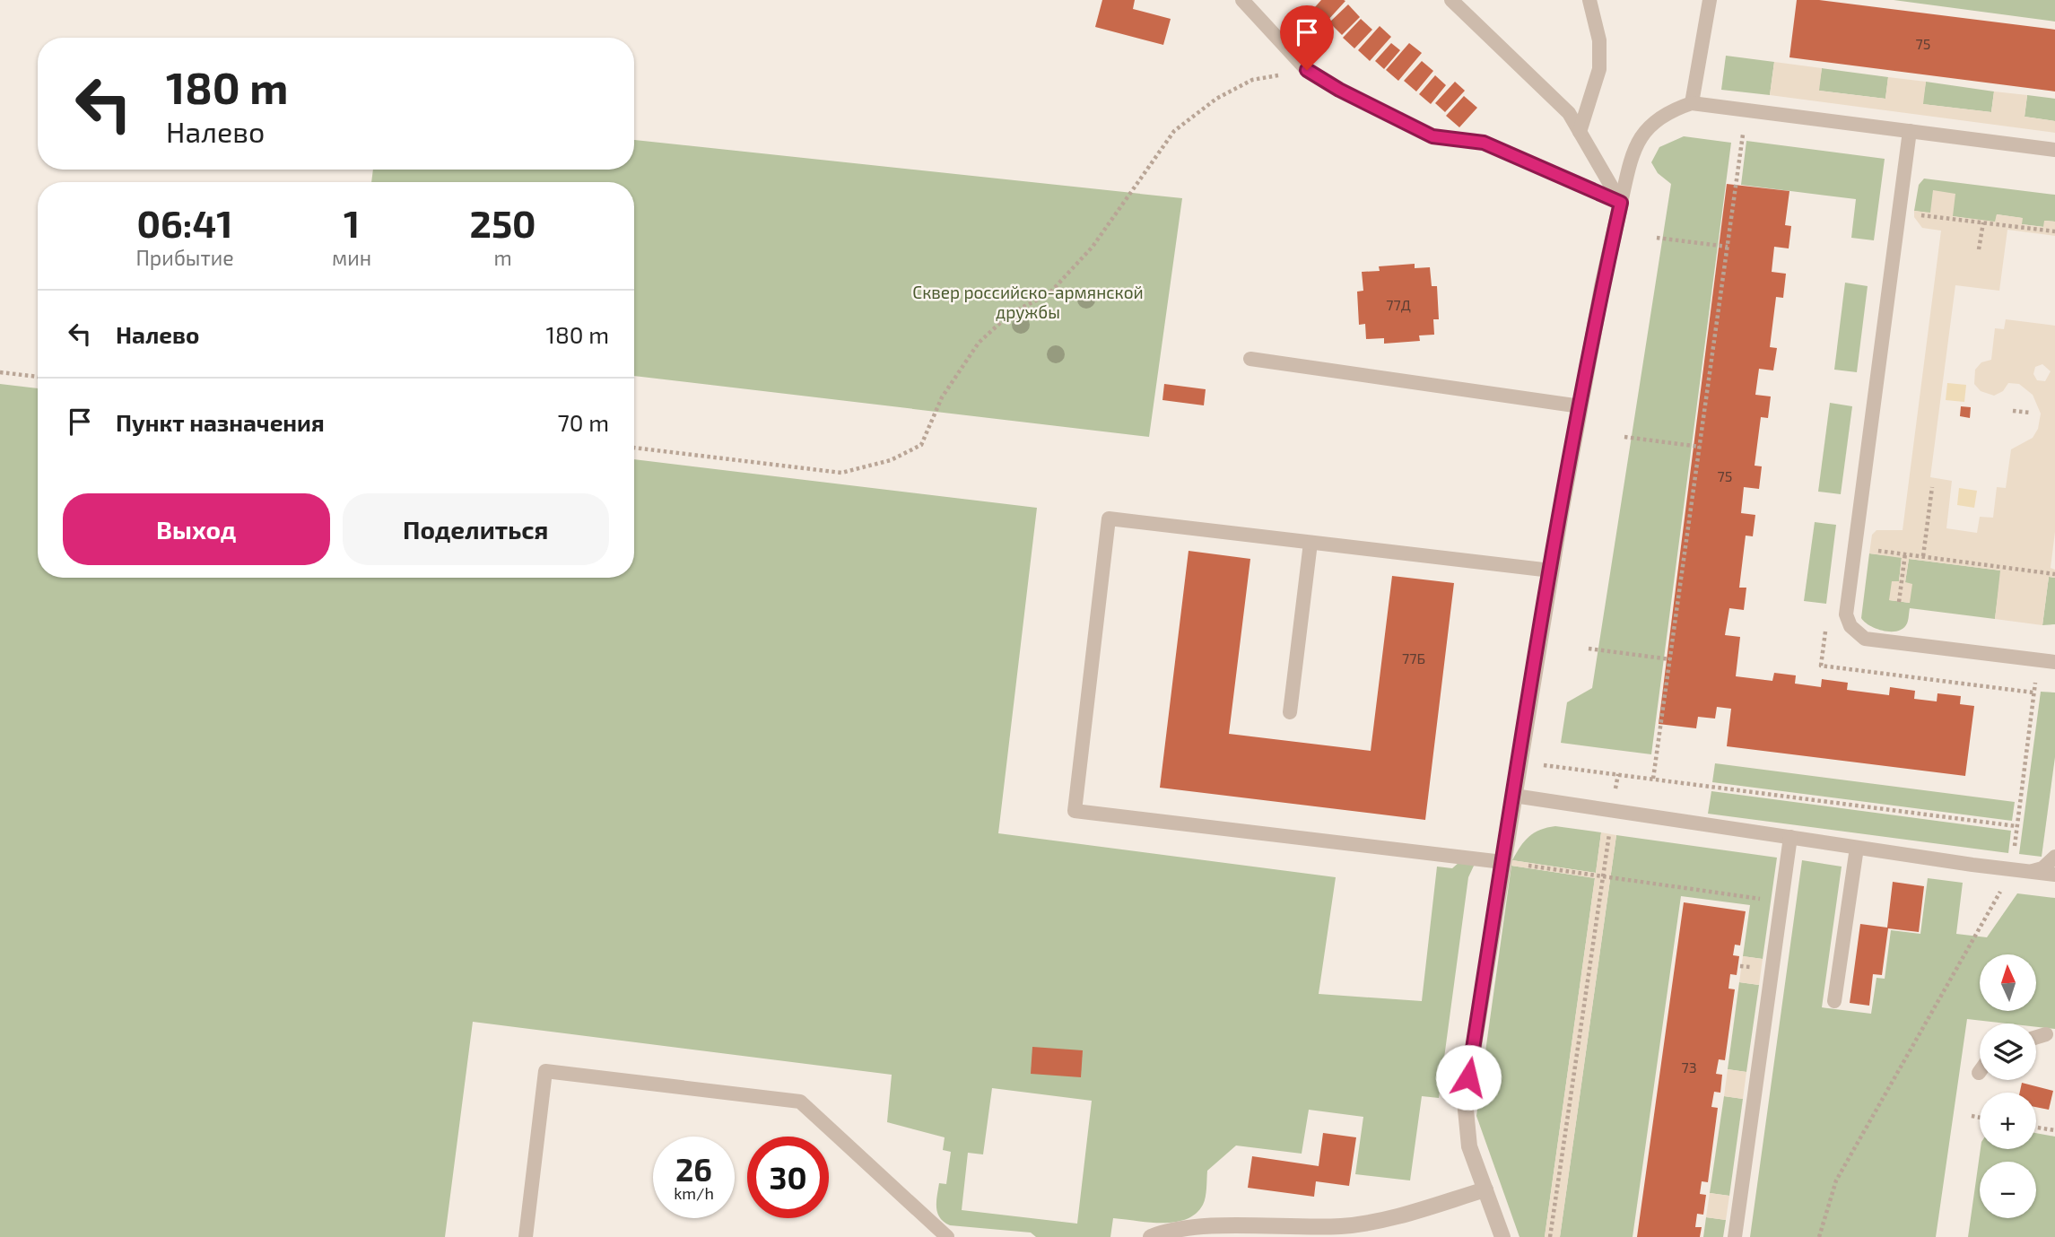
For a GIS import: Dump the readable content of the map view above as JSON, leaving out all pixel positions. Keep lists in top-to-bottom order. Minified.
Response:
{"parks":["Сквер российско-армянской дружбы"],"house_numbers":["75","77Д","75","77Б","73"],"north":"top","page":{"turn":["180 m","Налево"],"eta":["06:41","Прибытие","1","мин","250","m"],"list":[{"name":"Налево","value":"180 m"},{"name":"Пункт назначения","value":"70 m"}],"buttons":["Выход","Поделиться"],"map_buttons":["+","−"],"speed":"26 km/h","limit":"30"}}
